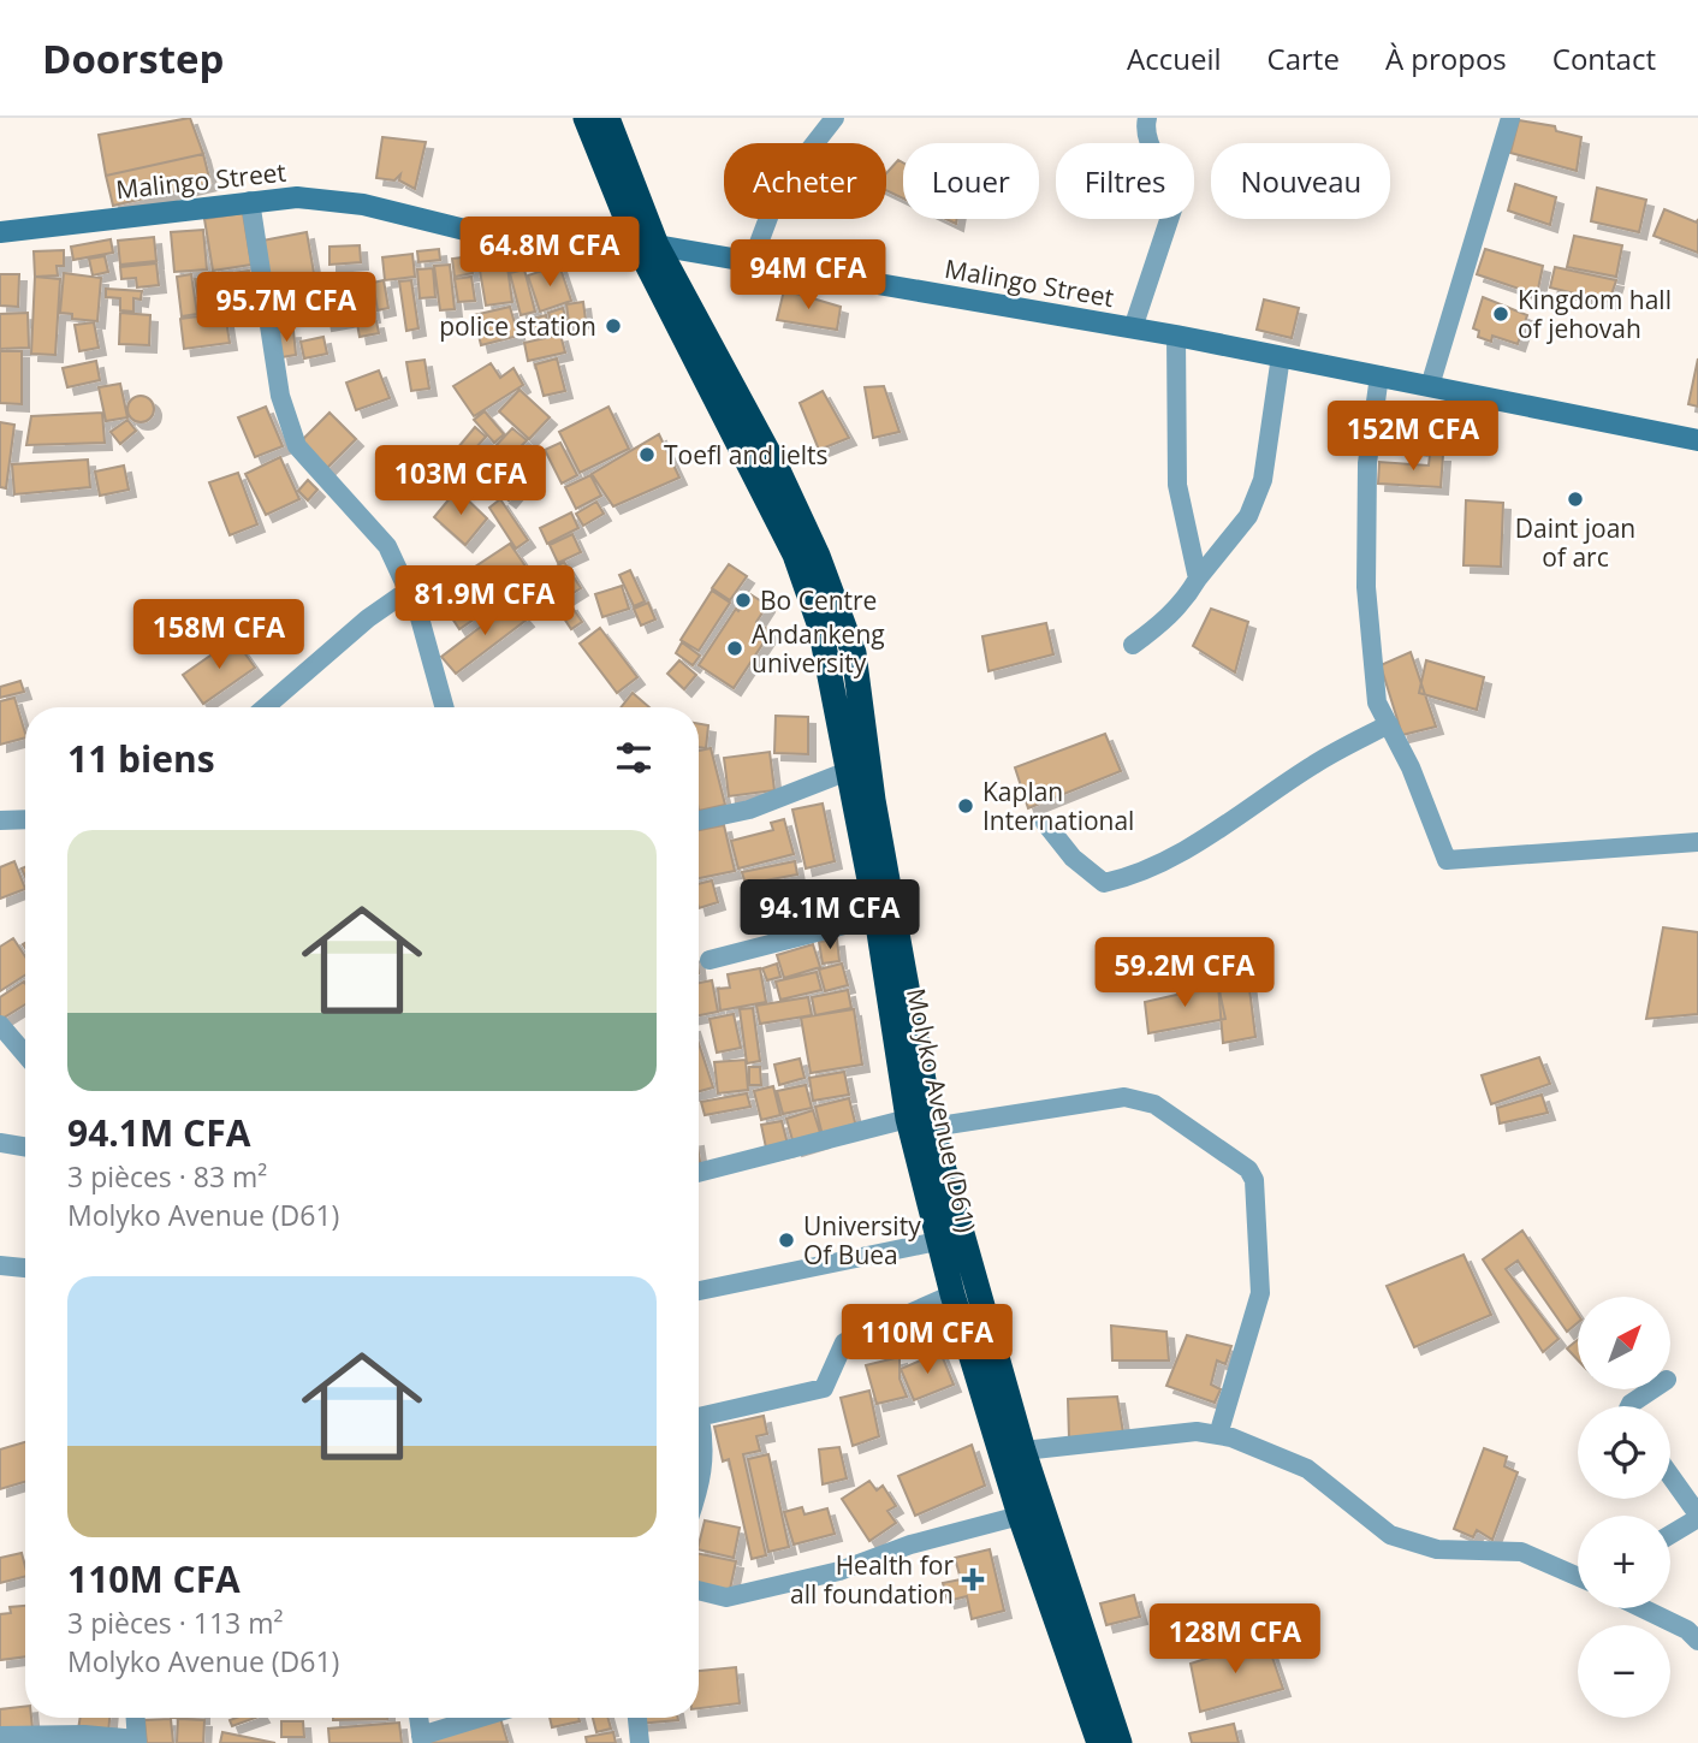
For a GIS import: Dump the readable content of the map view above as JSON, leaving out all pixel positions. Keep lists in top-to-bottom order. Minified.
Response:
{"streets":{"highway":["Molyko Avenue (D61)"],"street":["Malingo Street"]},"crossings":[["Malingo Street","Molyko Avenue (D61)"]],"places":{"other":["Kingdom hall of jehovah","police station","Toefl and ielts","Daint joan of arc","Bo Centre","Andankeng university","Kaplan International","University Of Buea"],"health":["Health for all foundation"]},"north":"top right","page":{"header":"Doorstep","nav":["Accueil","Carte","À propos","Contact"],"chip":["Acheter","Louer","Filtres","Nouveau"],"price":["64.8M CFA","94M CFA","95.7M CFA","152M CFA","103M CFA","81.9M CFA","158M CFA","94.1M CFA","59.2M CFA","110M CFA","128M CFA"],"heading":"11 biens","list":[{"name":"94.1M CFA","note":"3 pièces · 83 m² · Molyko Avenue (D61)"},{"name":"110M CFA","note":"3 pièces · 113 m² · Molyko Avenue (D61)"}],"map_buttons":["+","−"]}}
